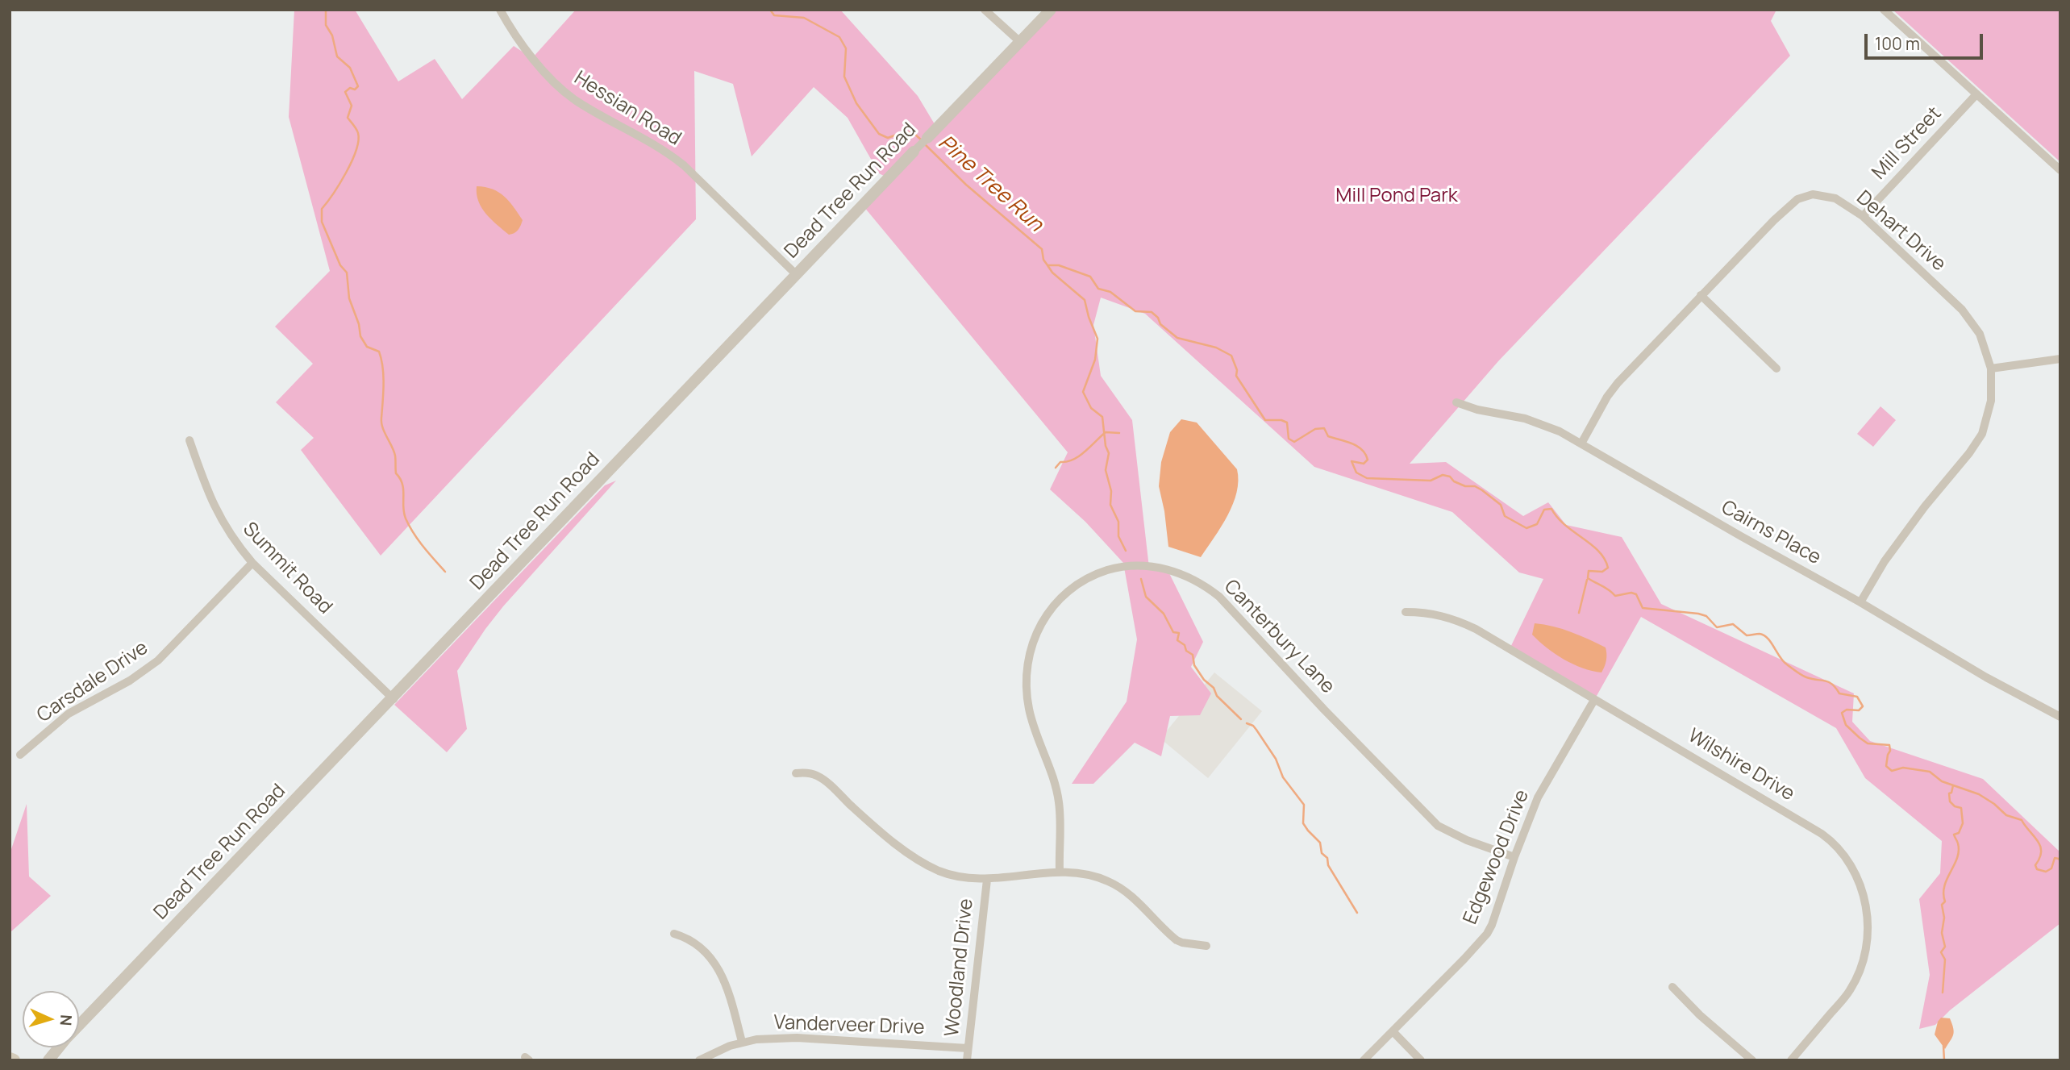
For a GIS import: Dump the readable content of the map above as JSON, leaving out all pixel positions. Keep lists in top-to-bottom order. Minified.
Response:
{"streets":{"street":["Hessian Road","Mill Street","Dead Tree Run Road","Dehart Drive","Cairns Place","Summit Road","Canterbury Lane","Carsdale Drive","Wilshire Drive","Edgewood Drive","Woodland Drive","Vanderveer Drive"]},"crossings":[["Hessian Road","Dead Tree Run Road"],["Mill Street","Dehart Drive"],["Dead Tree Run Road","Summit Road"],["Dehart Drive","Cairns Place"],["Summit Road","Carsdale Drive"],["Canterbury Lane","Edgewood Drive"],["Wilshire Drive","Edgewood Drive"],["Woodland Drive","Vanderveer Drive"]],"water":["Pine Tree Run"],"parks":["Mill Pond Park"],"scale_bar":"100 m","north":"right"}
